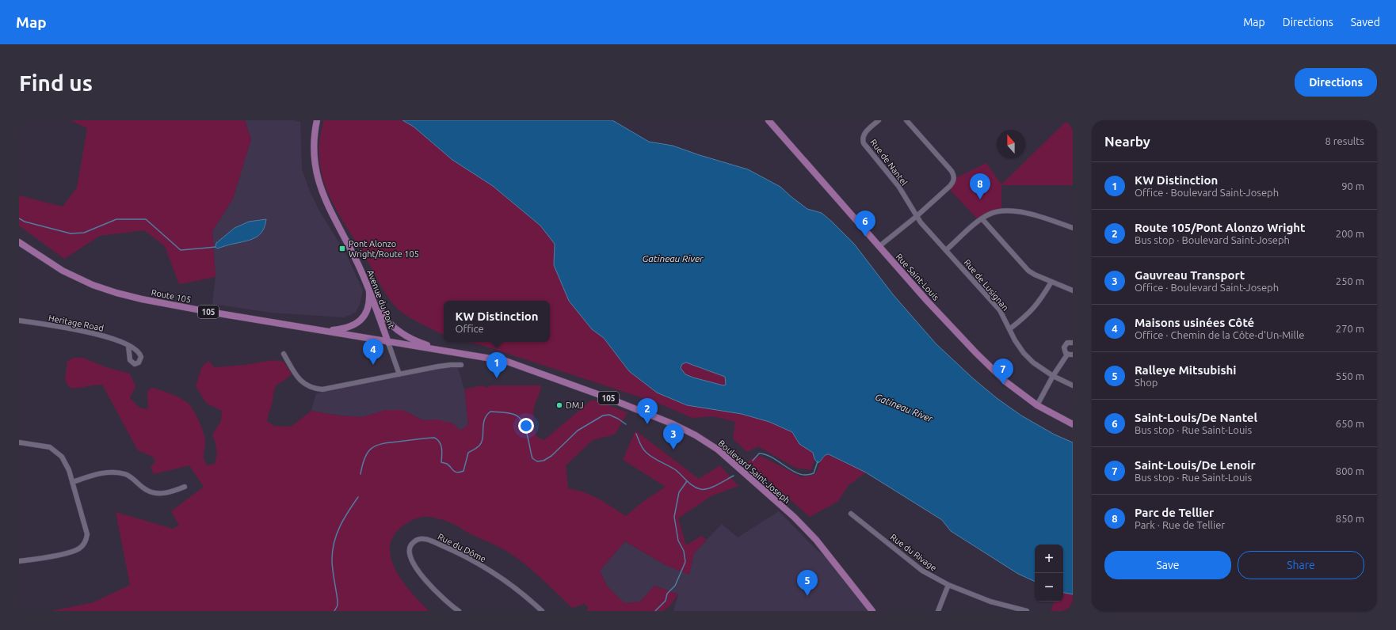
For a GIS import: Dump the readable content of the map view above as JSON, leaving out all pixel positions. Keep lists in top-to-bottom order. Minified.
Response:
{"streets":{"main road":["Rue Saint-Louis","Route 105","Avenue du Pont","105","Boulevard Saint-Joseph"],"street":["Rue de Nantel","Rue de Lusignan","Heritage Road","Rue du Dôme","Rue du Rivage"]},"crossings":[["Rue de Nantel","Rue de Lusignan"],["Route 105","Avenue du Pont"],["Route 105","Boulevard Saint-Joseph"],["Avenue du Pont","Boulevard Saint-Joseph"]],"water":["Gatineau River"],"places":{"transit":["Pont Alonzo Wright/Route 105"],"other":["DMJ"]},"north":"top","page":{"header":"Map","nav":["Map","Directions","Saved"],"buttons":["Directions",["Save","Share"]],"title":"Find us","heading":["Nearby","8 results"],"list":[{"mark":"1","name":"KW Distinction","note":"Office · Boulevard Saint-Joseph","value":"90 m"},{"mark":"2","name":"Route 105/Pont Alonzo Wright","note":"Bus stop · Boulevard Saint-Joseph","value":"200 m"},{"mark":"3","name":"Gauvreau Transport","note":"Office · Boulevard Saint-Joseph","value":"250 m"},{"mark":"4","name":"Maisons usinées Côté","note":"Office · Chemin de la Côte-d'Un-Mille","value":"270 m"},{"mark":"5","name":"Ralleye Mitsubishi","note":"Shop","value":"550 m"},{"mark":"6","name":"Saint-Louis/De Nantel","note":"Bus stop · Rue Saint-Louis","value":"650 m"},{"mark":"7","name":"Saint-Louis/De Lenoir","note":"Bus stop · Rue Saint-Louis","value":"800 m"},{"mark":"8","name":"Parc de Tellier","note":"Park · Rue de Tellier","value":"850 m"}],"pins":["8","6","4","1","7","2","3","5"],"popup":["KW Distinction","Office"],"map_buttons":["+","−"]}}
